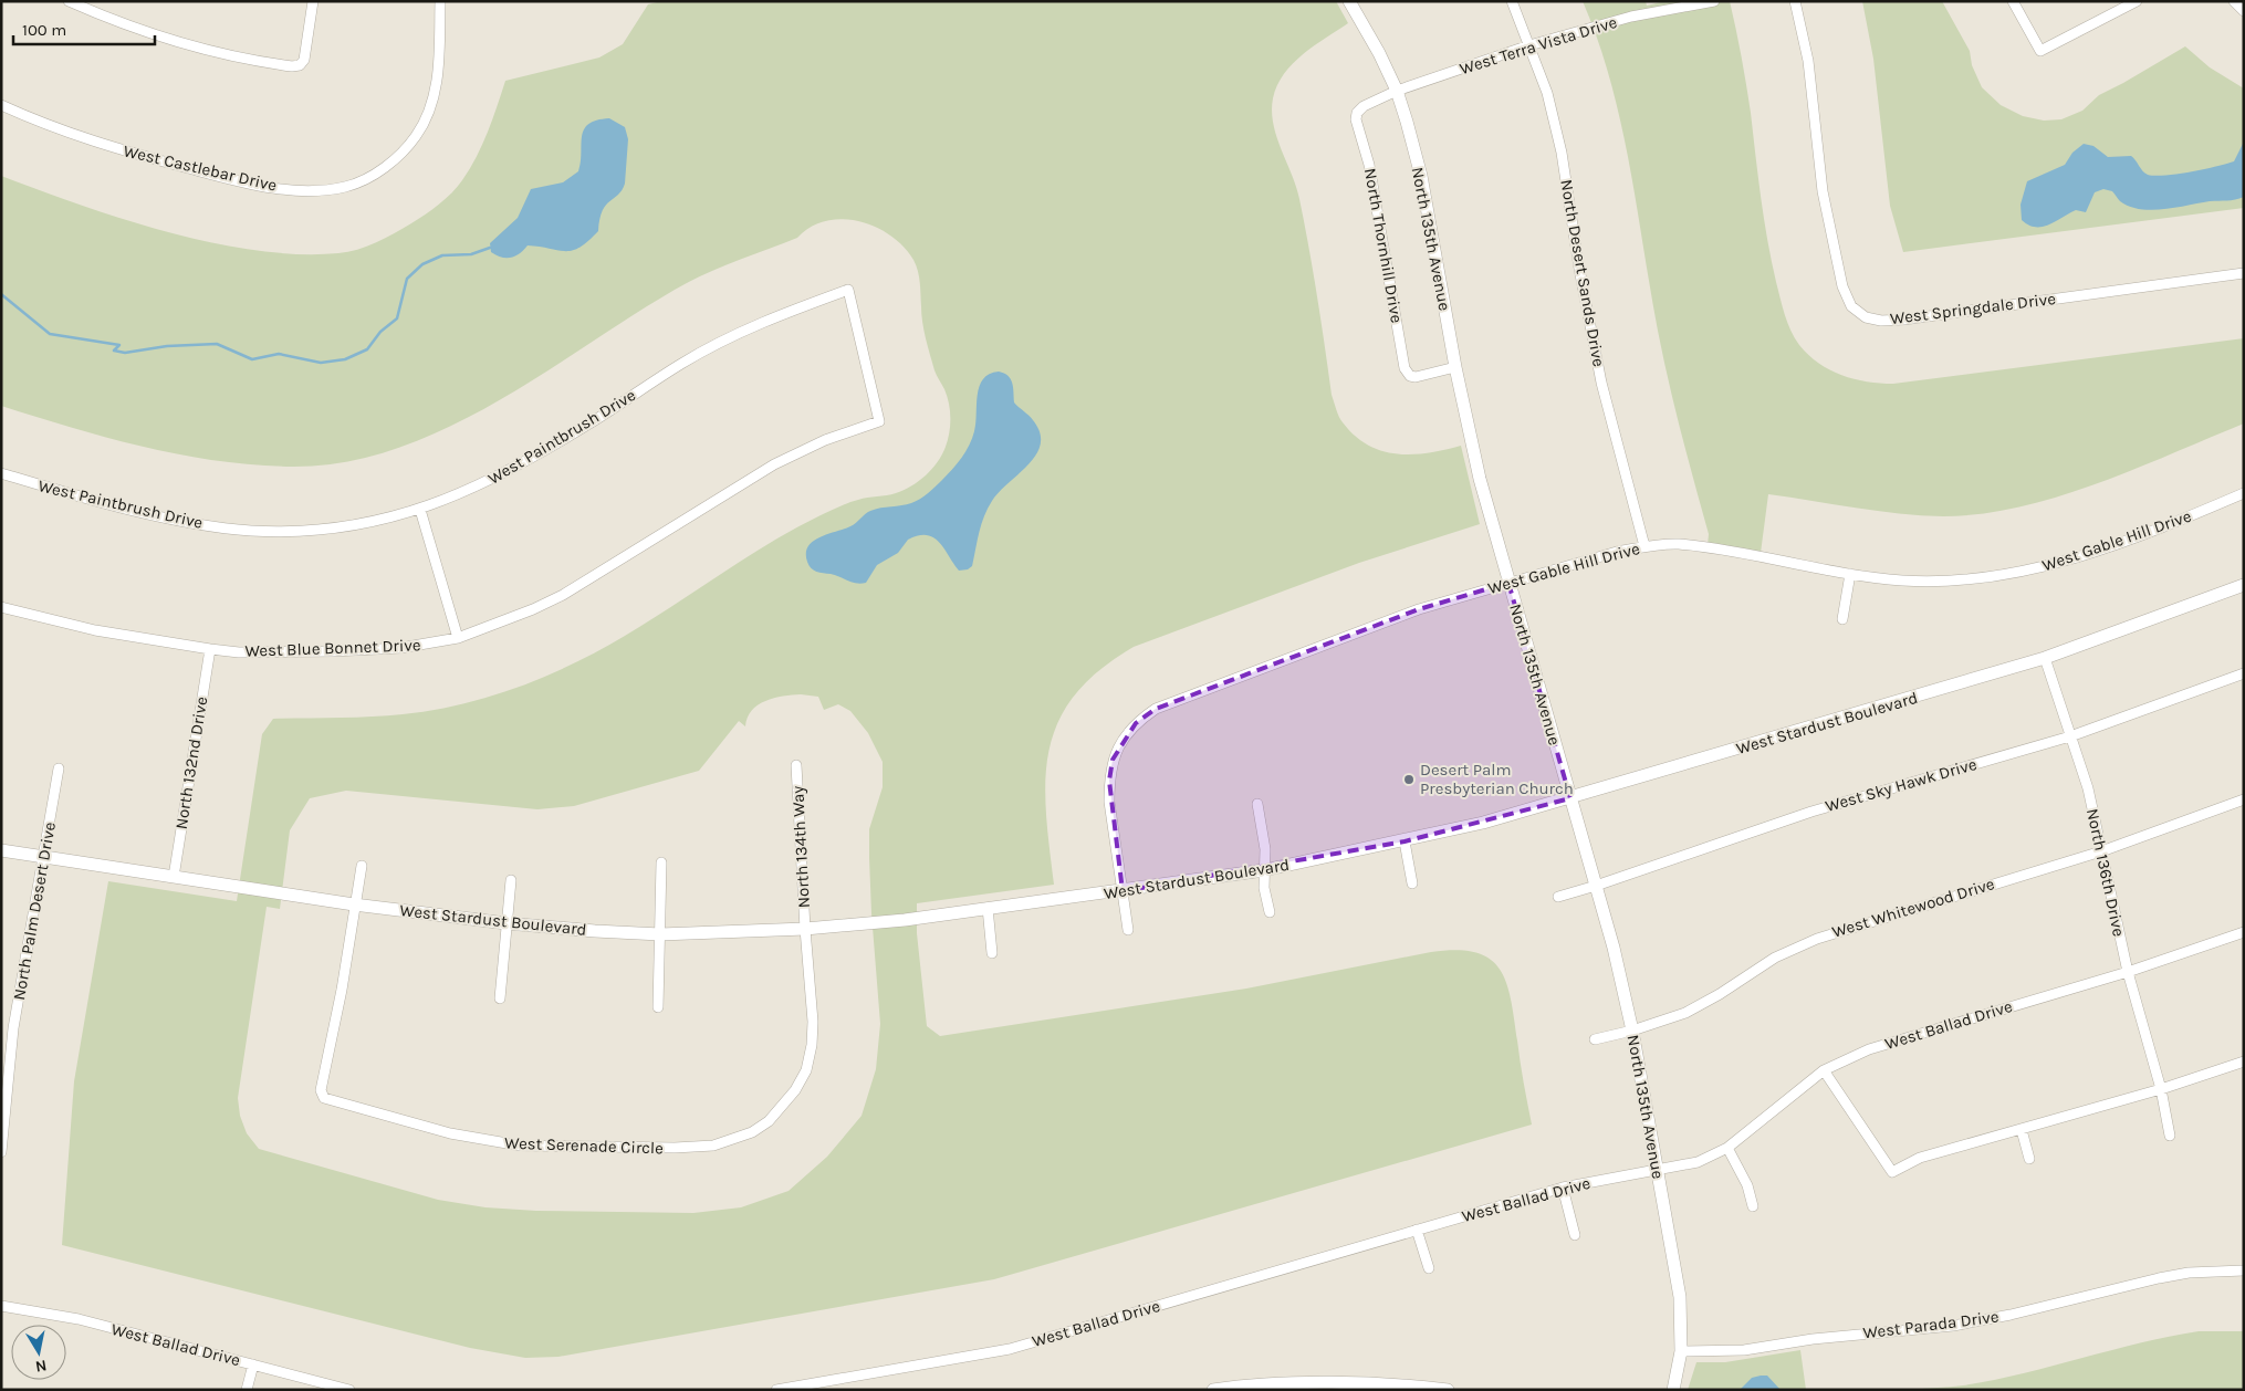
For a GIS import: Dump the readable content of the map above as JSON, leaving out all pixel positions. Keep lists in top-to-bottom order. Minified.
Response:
{"streets":{"street":["West Terra Vista Drive","West Castlebar Drive","North 135th Avenue","North Thornhill Drive","North Desert Sands Drive","West Springdale Drive","West Paintbrush Drive","West Gable Hill Drive","West Blue Bonnet Drive","West Stardust Boulevard","North 132nd Drive","West Sky Hawk Drive","North 134th Way","North 136th Drive","West Whitewood Drive","North Palm Desert Drive","West Ballad Drive","West Serenade Circle","West Parada Drive"]},"crossings":[["West Terra Vista Drive","North 135th Avenue"],["West Terra Vista Drive","North Thornhill Drive"],["West Terra Vista Drive","North Desert Sands Drive"],["North 135th Avenue","North Thornhill Drive"],["North 135th Avenue","West Gable Hill Drive"],["North 135th Avenue","West Stardust Boulevard"],["North 135th Avenue","West Sky Hawk Drive"],["North 135th Avenue","West Whitewood Drive"],["North 135th Avenue","West Ballad Drive"],["North 135th Avenue","West Parada Drive"],["North Desert Sands Drive","West Gable Hill Drive"],["West Paintbrush Drive","West Blue Bonnet Drive"],["West Gable Hill Drive","West Stardust Boulevard"],["West Blue Bonnet Drive","North 132nd Drive"],["West Stardust Boulevard","North 132nd Drive"],["West Stardust Boulevard","North 134th Way"],["West Stardust Boulevard","North 136th Drive"],["West Stardust Boulevard","North Palm Desert Drive"],["West Stardust Boulevard","West Serenade Circle"],["West Sky Hawk Drive","North 136th Drive"],["North 134th Way","West Serenade Circle"],["North 136th Drive","West Whitewood Drive"],["North 136th Drive","West Ballad Drive"]],"places":["Desert Palm Presbyterian Church"],"scale_bar":"100 m","north":"bottom"}
